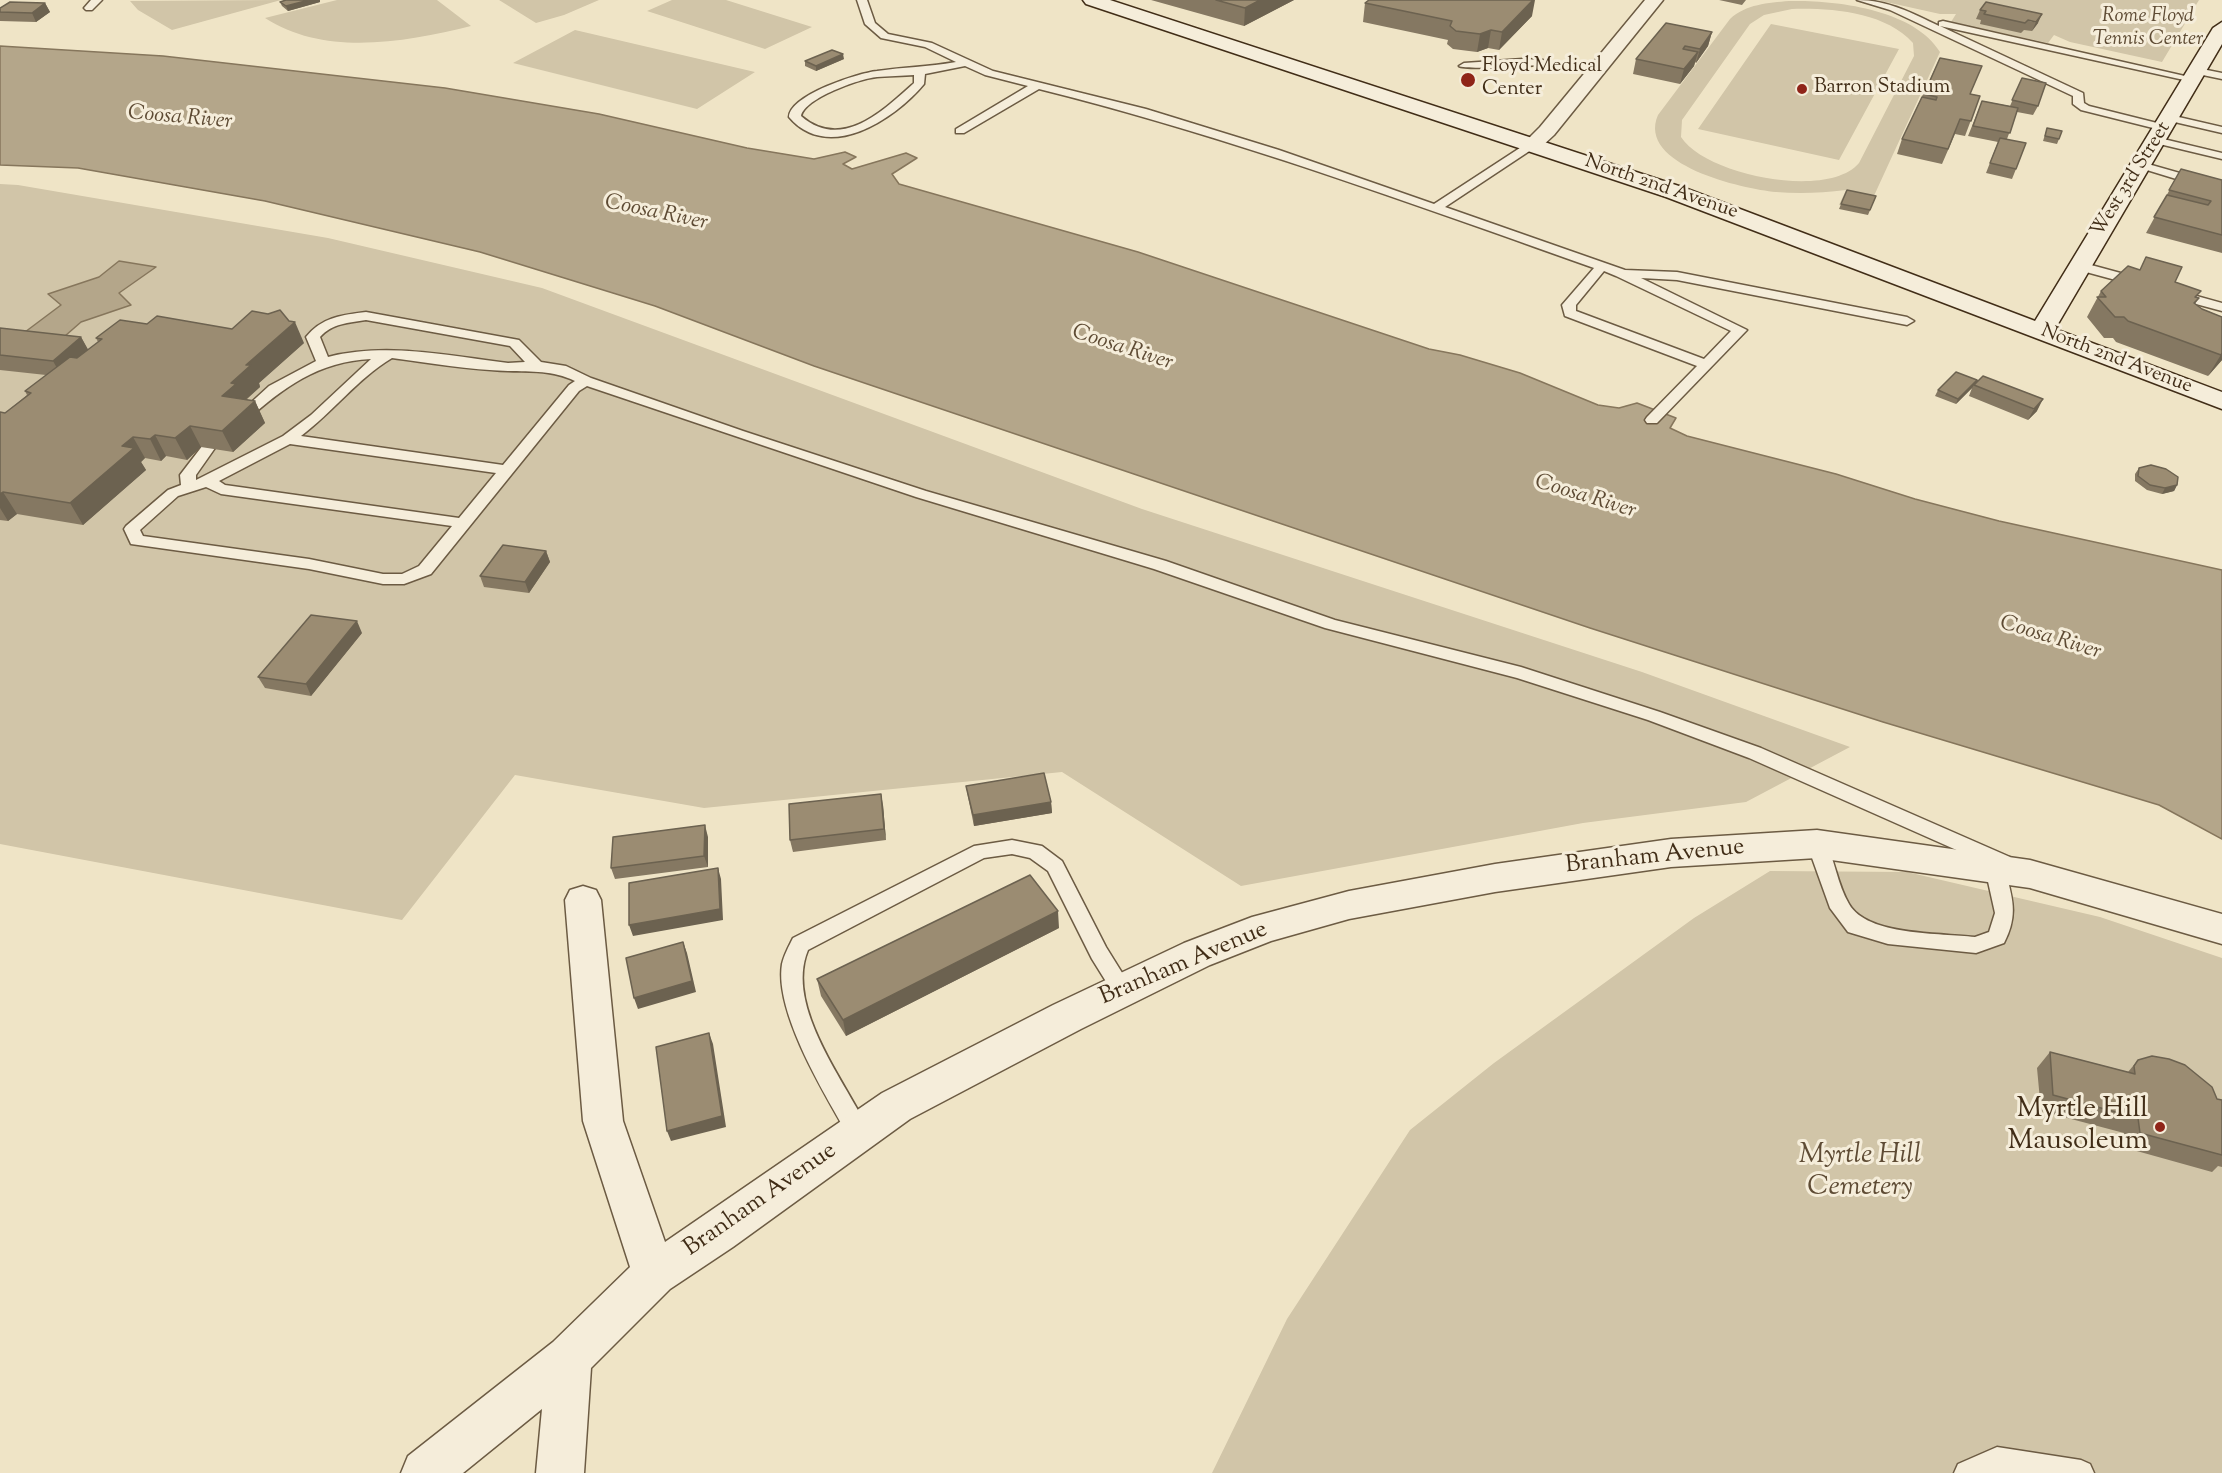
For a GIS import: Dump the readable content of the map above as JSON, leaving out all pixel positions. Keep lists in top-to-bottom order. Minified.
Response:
{"streets":{"street":["West 3rd Street","North 2nd Avenue","Branham Avenue"]},"crossings":[["West 3rd Street","North 2nd Avenue"]],"water":["Coosa River"],"parks":["Rome Floyd Tennis Center","Myrtle Hill Cemetery"],"places":["Floyd Medical Center","Barron Stadium","Myrtle Hill Mausoleum"]}
